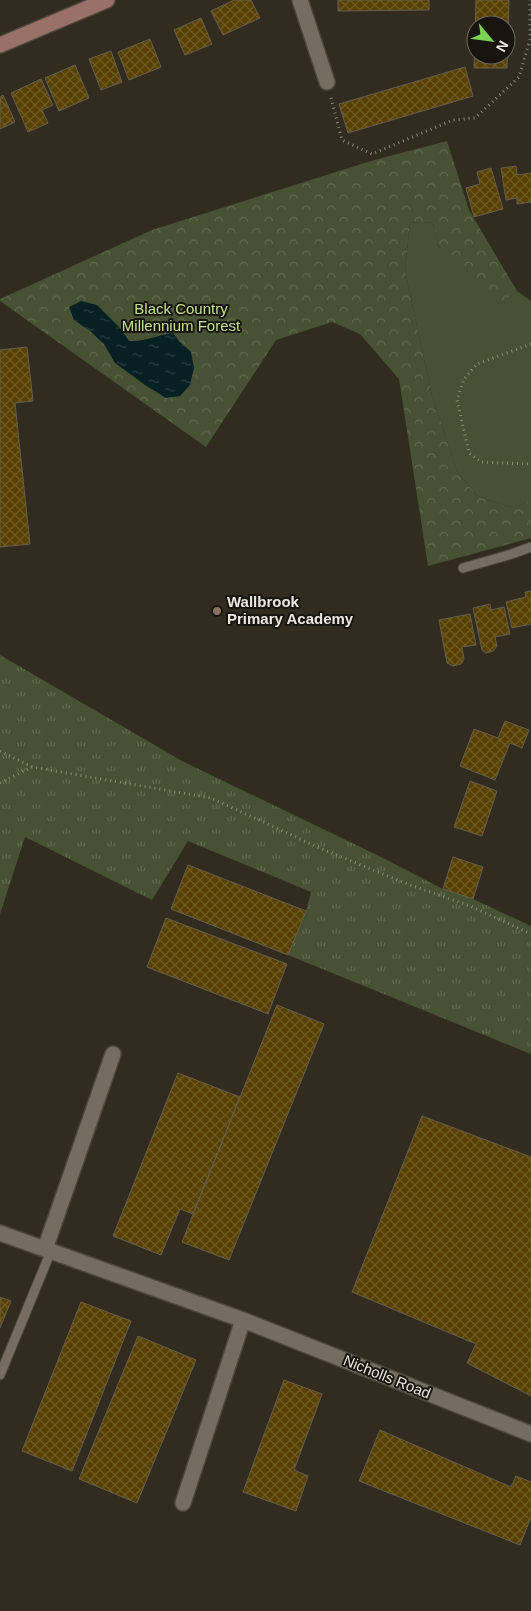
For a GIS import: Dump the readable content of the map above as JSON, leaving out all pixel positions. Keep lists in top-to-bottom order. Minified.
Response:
{"streets":{"street":["Nicholls Road"]},"parks":["Black Country Millennium Forest"],"places":["Wallbrook Primary Academy"],"north":"bottom right"}
